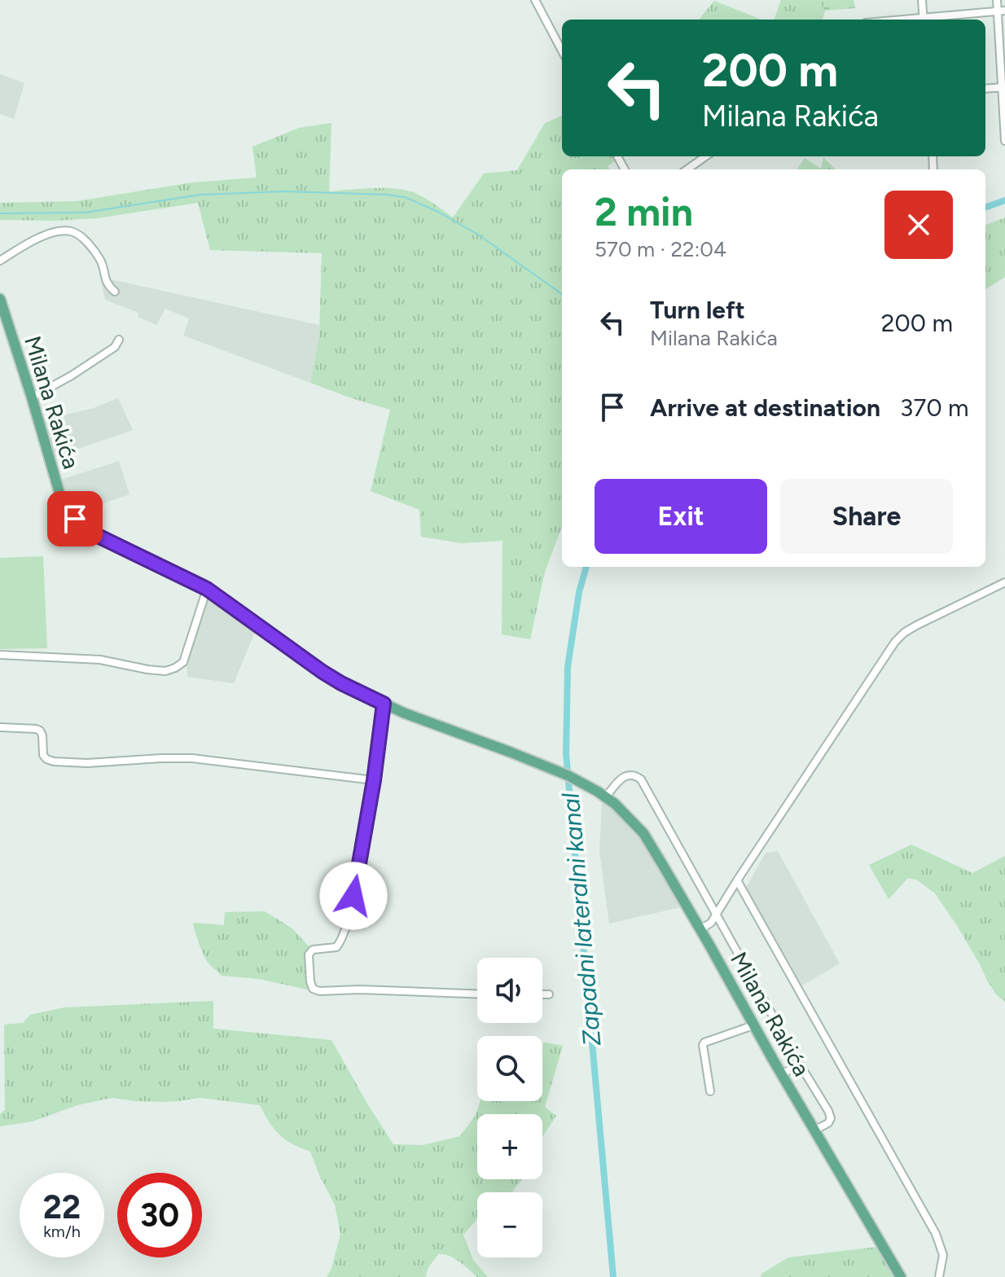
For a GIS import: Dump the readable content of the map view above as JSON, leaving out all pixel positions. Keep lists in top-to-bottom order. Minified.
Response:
{"streets":{"main road":["Milana Rakića"]},"water":["Zapadni lateralni kanal"],"page":{"turn":["200 m","Milana Rakića"],"heading":["2 min","570 m · 22:04"],"list":[{"name":"Turn left","note":"Milana Rakića","value":"200 m"},{"name":"Arrive at destination","value":"370 m"}],"buttons":["Exit","Share"],"map_buttons":["+","−"],"speed":"22 km/h","limit":"30"}}
